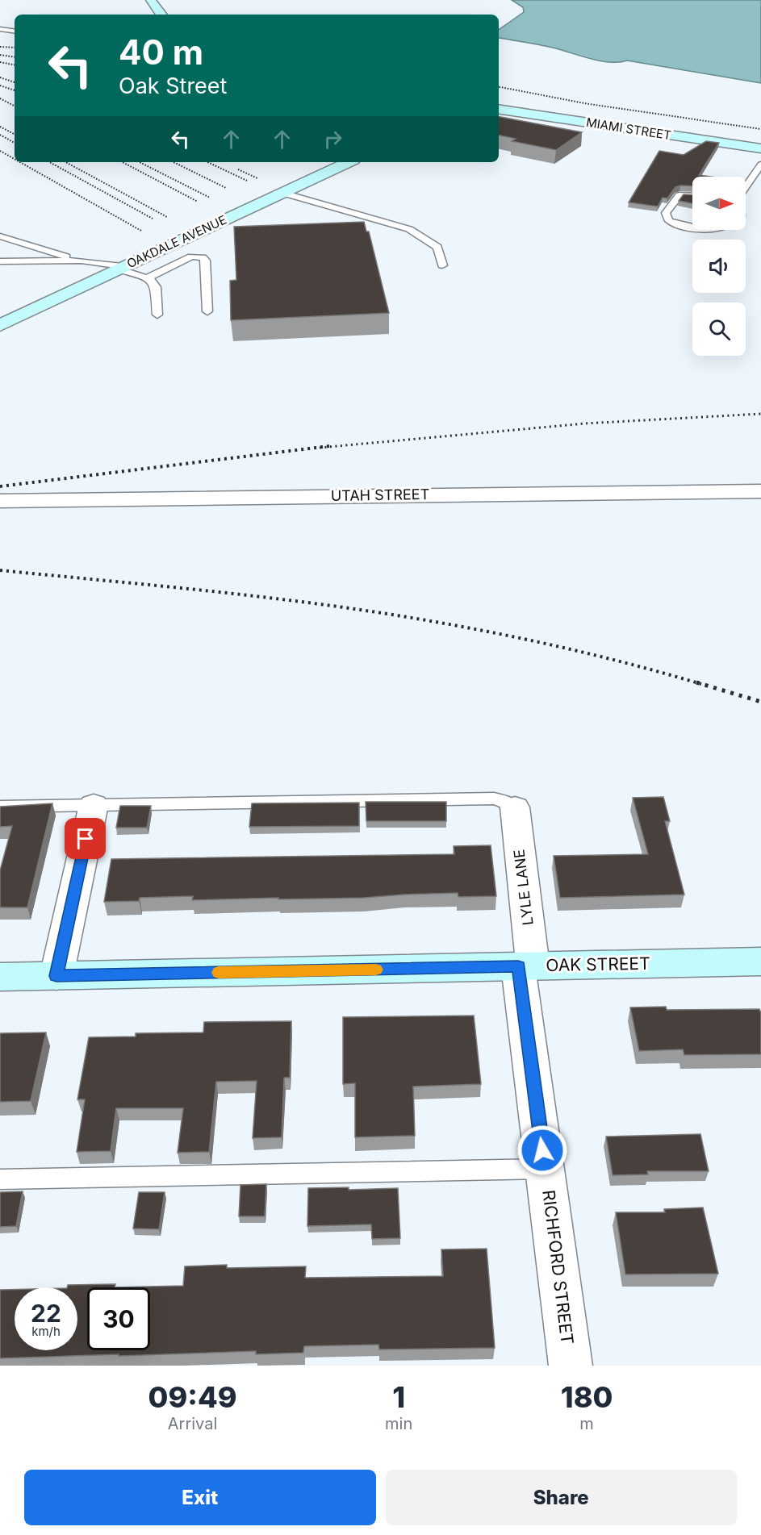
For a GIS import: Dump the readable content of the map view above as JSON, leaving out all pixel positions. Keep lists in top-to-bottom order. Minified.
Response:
{"streets":{"street":["MIAMI STREET","OAKDALE AVENUE","UTAH STREET","LYLE LANE","OAK STREET","RICHFORD STREET"]},"crossings":[["LYLE LANE","OAK STREET"],["LYLE LANE","RICHFORD STREET"],["OAK STREET","RICHFORD STREET"]],"north":"right","page":{"turn":["40 m","Oak Street"],"speed":"22 km/h","limit":"30","eta":["09:49","Arrival","1","min","180","m"],"buttons":["Exit","Share"]}}
